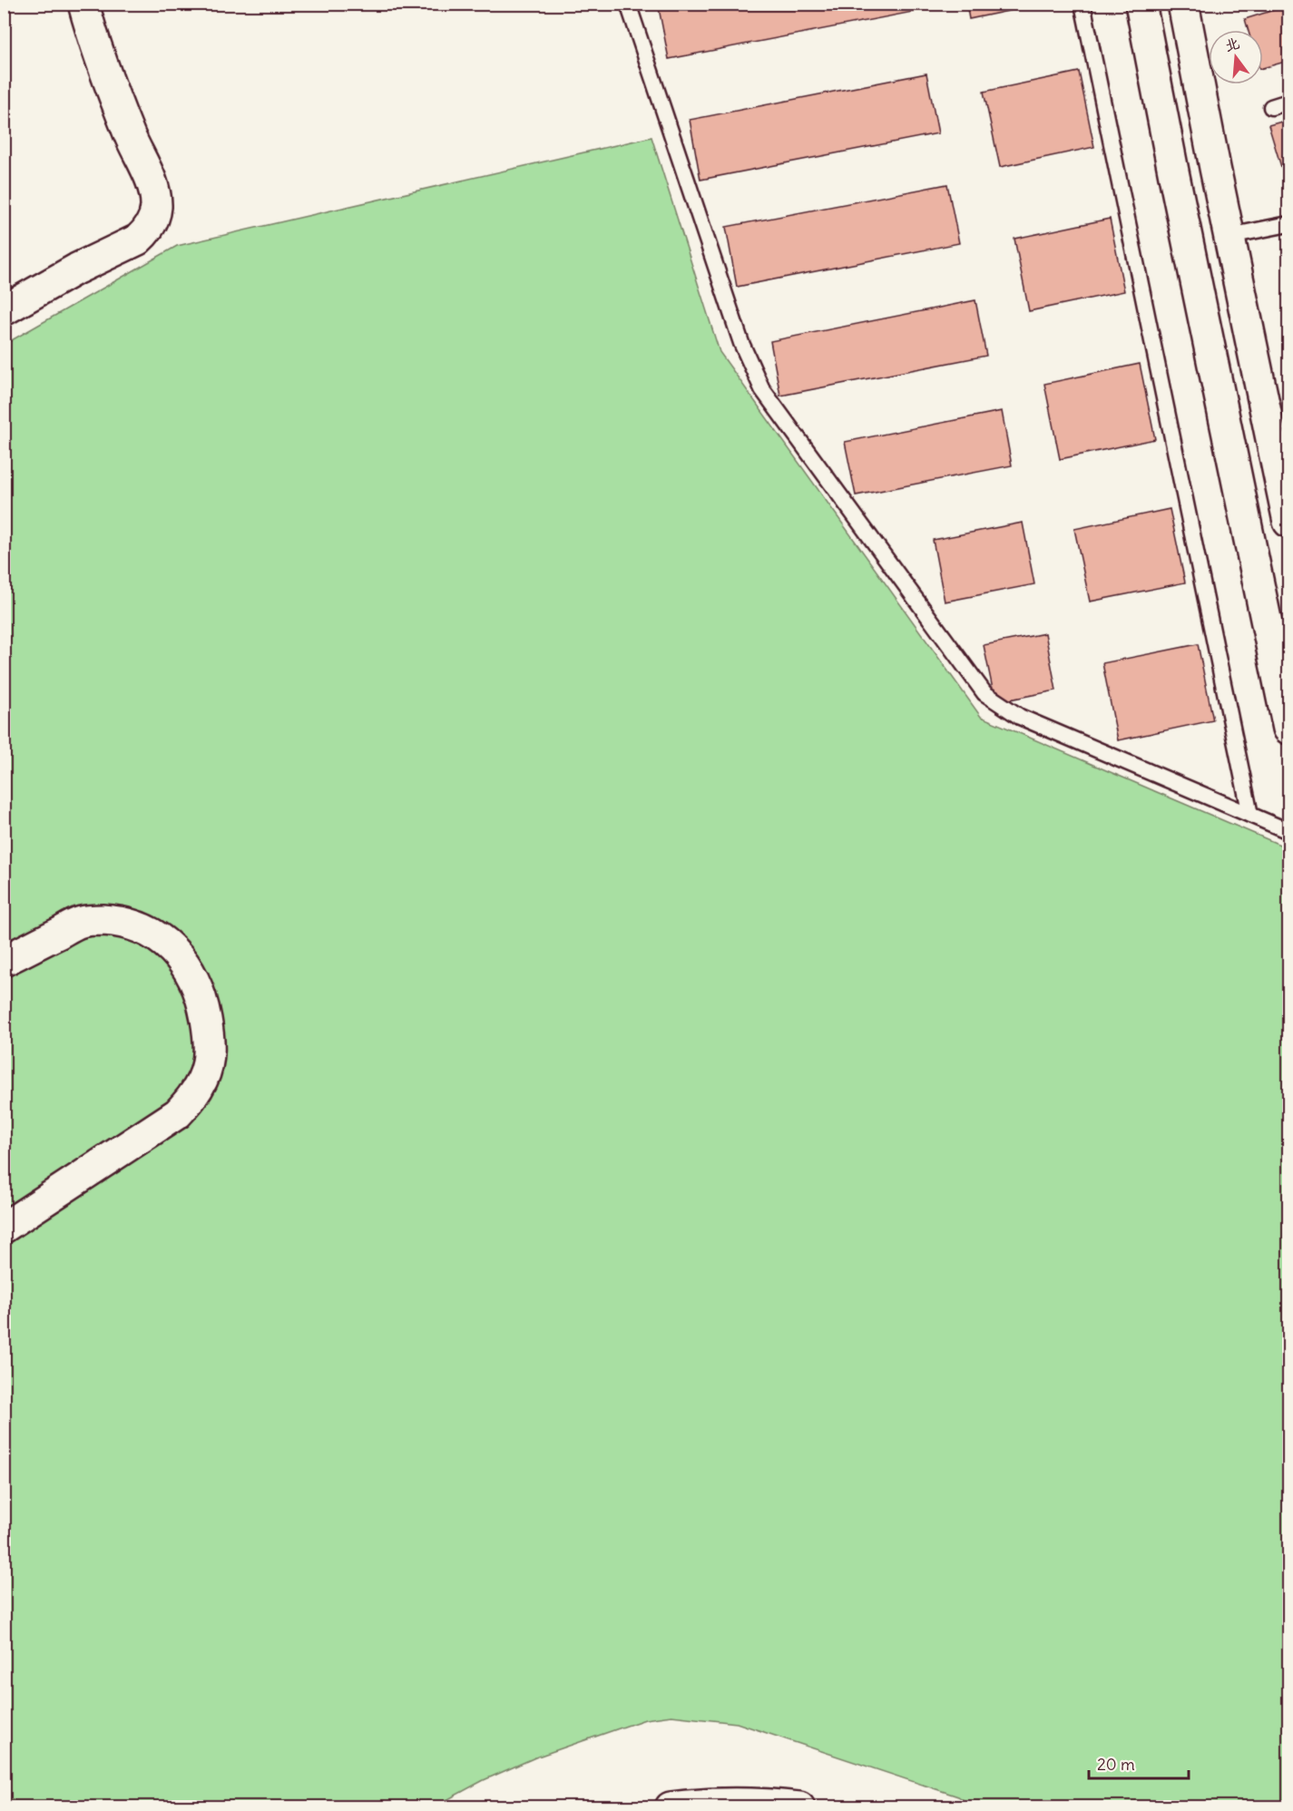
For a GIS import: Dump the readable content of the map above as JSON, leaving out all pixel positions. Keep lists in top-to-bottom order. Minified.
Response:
{"scale_bar":"20 m","north":"top"}
